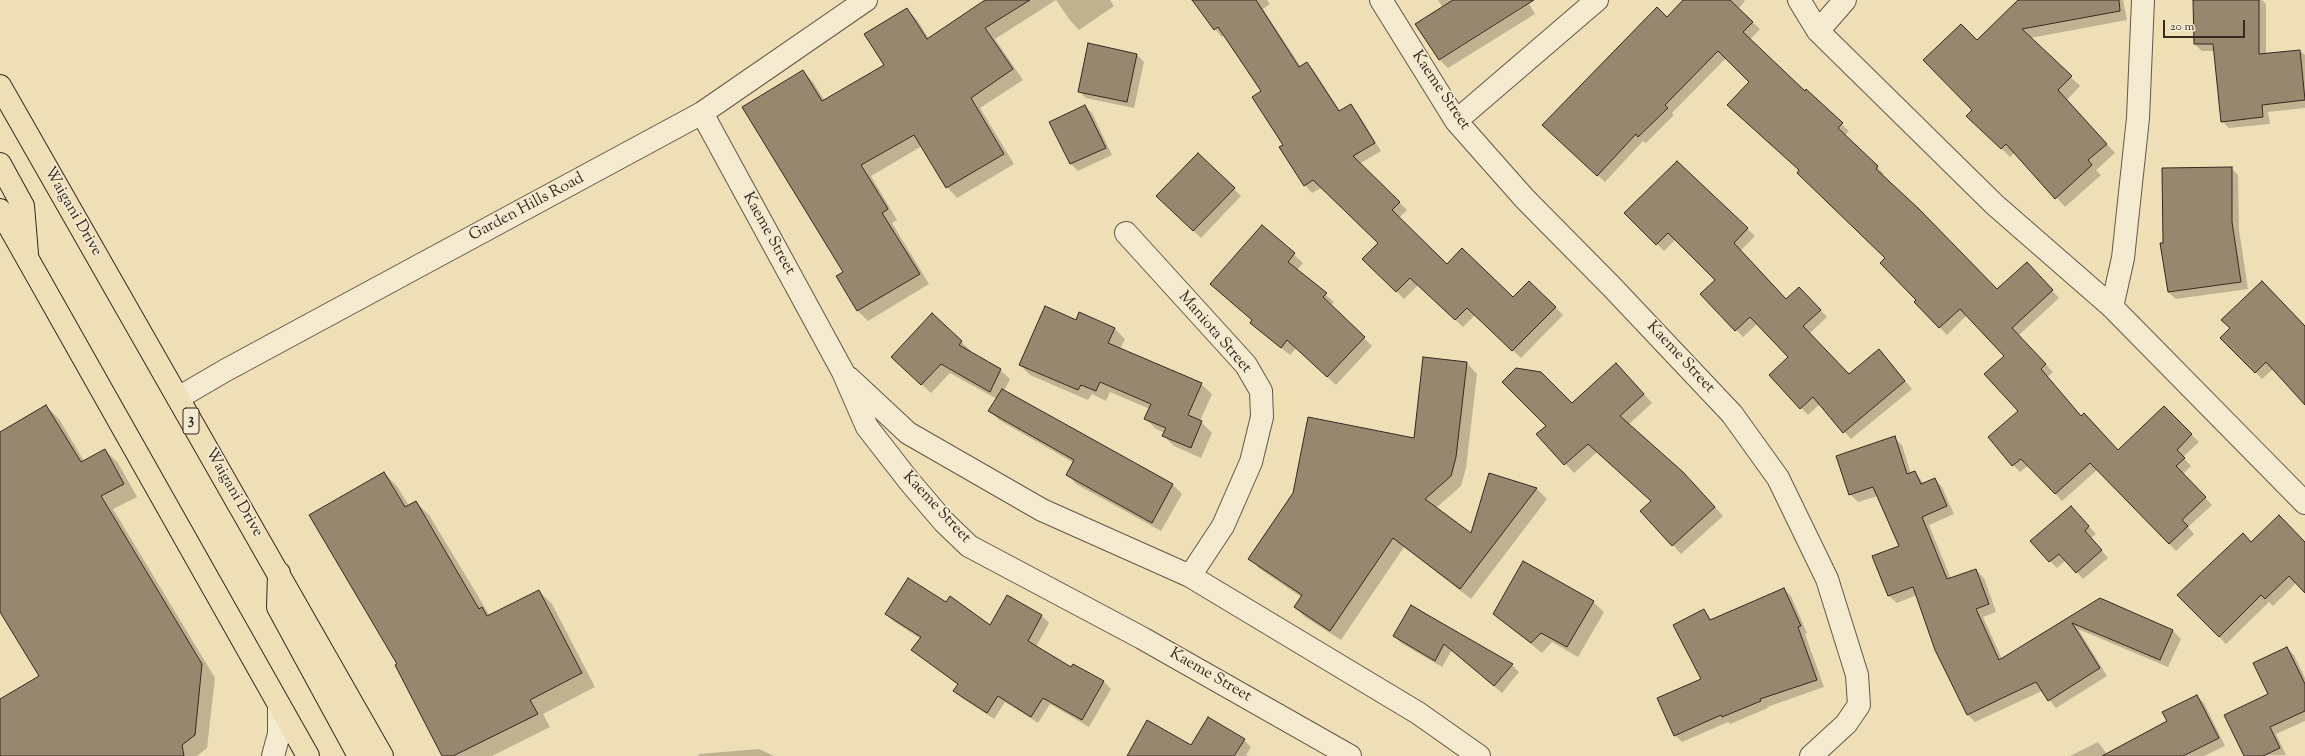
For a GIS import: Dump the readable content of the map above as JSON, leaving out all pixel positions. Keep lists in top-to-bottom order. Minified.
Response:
{"streets":{"highway":["Waigani Drive","3"],"street":["Kaeme Street","Garden Hills Road","Maniota Street"]},"crossings":[["Kaeme Street","Garden Hills Road"],["Garden Hills Road","Waigani Drive"]],"scale_bar":"20 m"}
